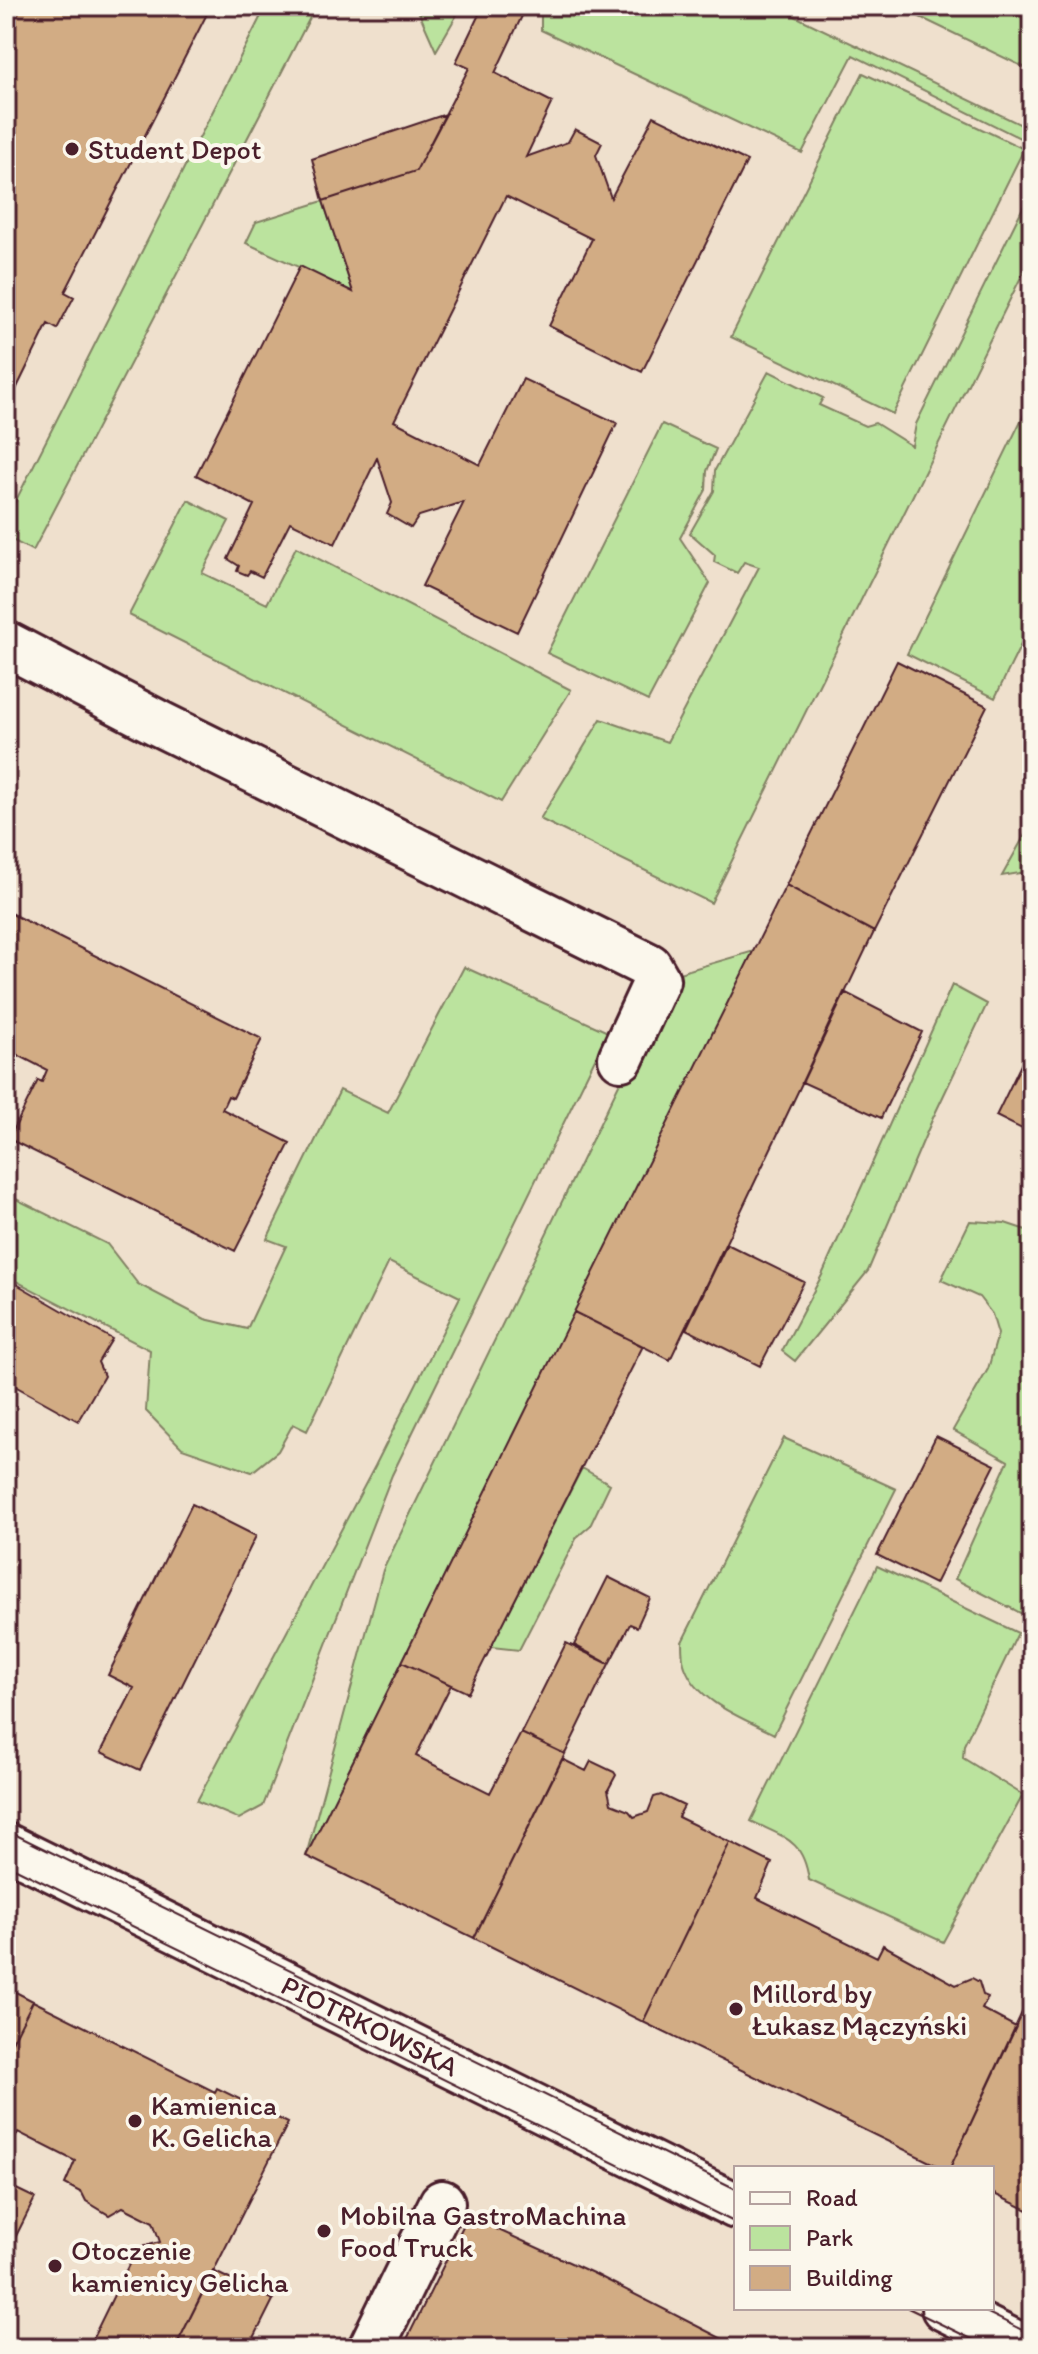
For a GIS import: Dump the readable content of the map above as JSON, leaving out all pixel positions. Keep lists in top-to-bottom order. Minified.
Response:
{"streets":{"street":["PIOTRKOWSKA"]},"places":["Student Depot","Millord by Łukasz Mączyński","Kamienica K. Gelicha","Mobilna GastroMachina Food Truck","Otoczenie kamienicy Gelicha"],"legend":["Road","Park","Building"]}
